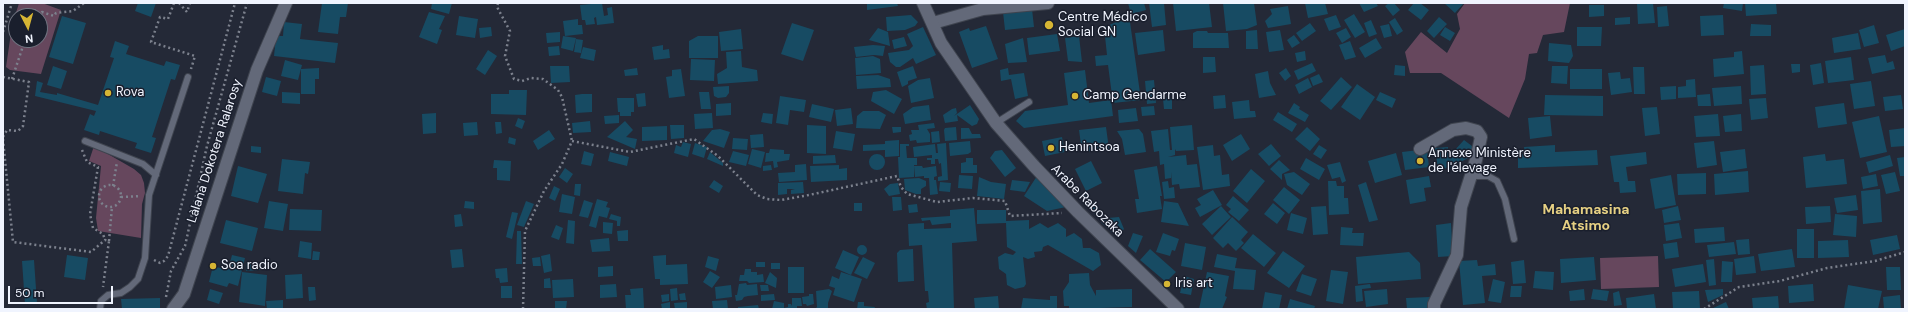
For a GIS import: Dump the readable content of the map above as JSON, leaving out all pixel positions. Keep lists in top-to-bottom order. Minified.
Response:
{"streets":{"street":["Làlana Dokotera Ralarosy","Arabe Rabozaka"]},"districts":["Mahamasina Atsimo"],"places":["Centre Médico Social GN","Rova","Camp Gendarme","Henintsoa","Annexe Ministère de l'élevage","Soa radio","Iris art"],"scale_bar":"50 m","north":"bottom"}
